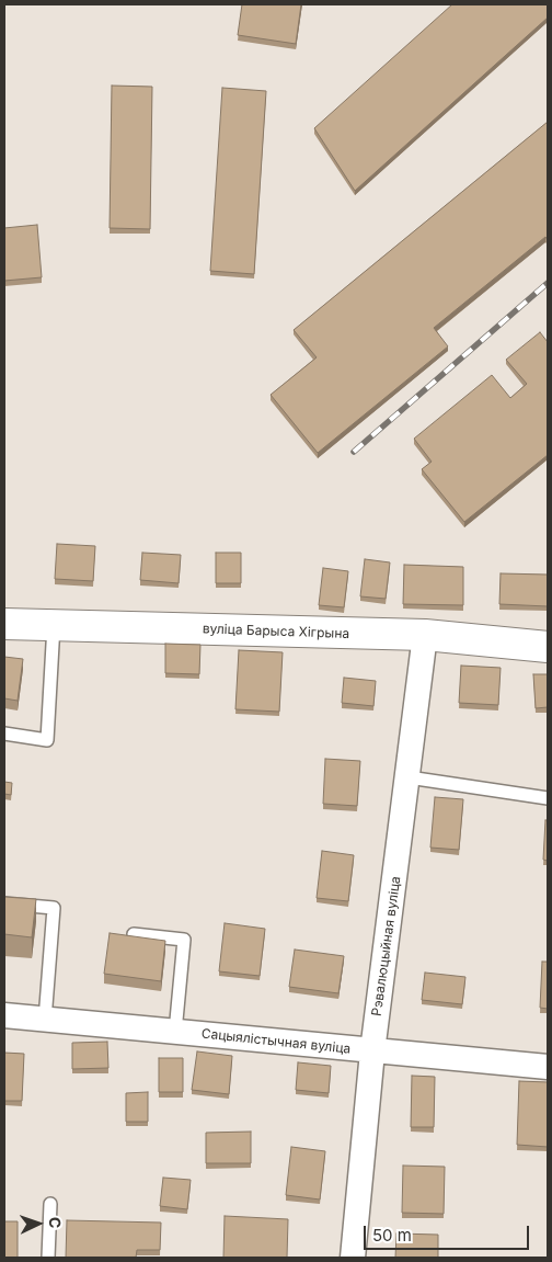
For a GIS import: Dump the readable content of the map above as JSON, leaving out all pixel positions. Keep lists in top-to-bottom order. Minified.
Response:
{"streets":{"street":["вуліца Барыса Хігрына","Рэвалюцыйная вуліца","Сацыялістычная вуліца"]},"crossings":[["вуліца Барыса Хігрына","Рэвалюцыйная вуліца"],["Рэвалюцыйная вуліца","Сацыялістычная вуліца"]],"scale_bar":"50 m","north":"right"}
